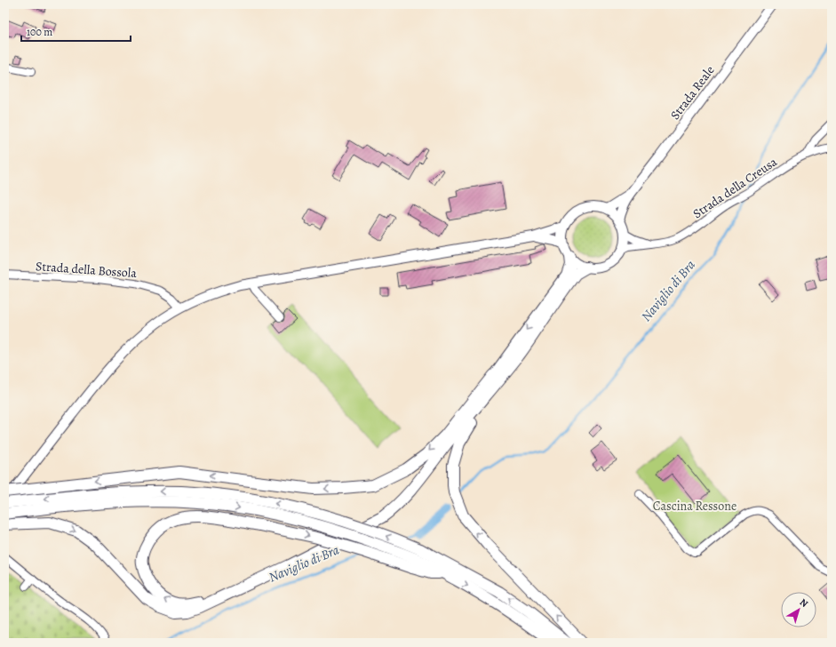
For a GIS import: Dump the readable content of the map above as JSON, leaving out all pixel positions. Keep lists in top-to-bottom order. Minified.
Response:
{"streets":{"main road":["Strada Reale"],"street":["Strada della Creusa","Strada della Bossola"]},"crossings":[["Strada Reale","Strada della Creusa"]],"water":["Naviglio di Bra"],"parks":["Cascina Ressone"],"scale_bar":"100 m","north":"top right"}
